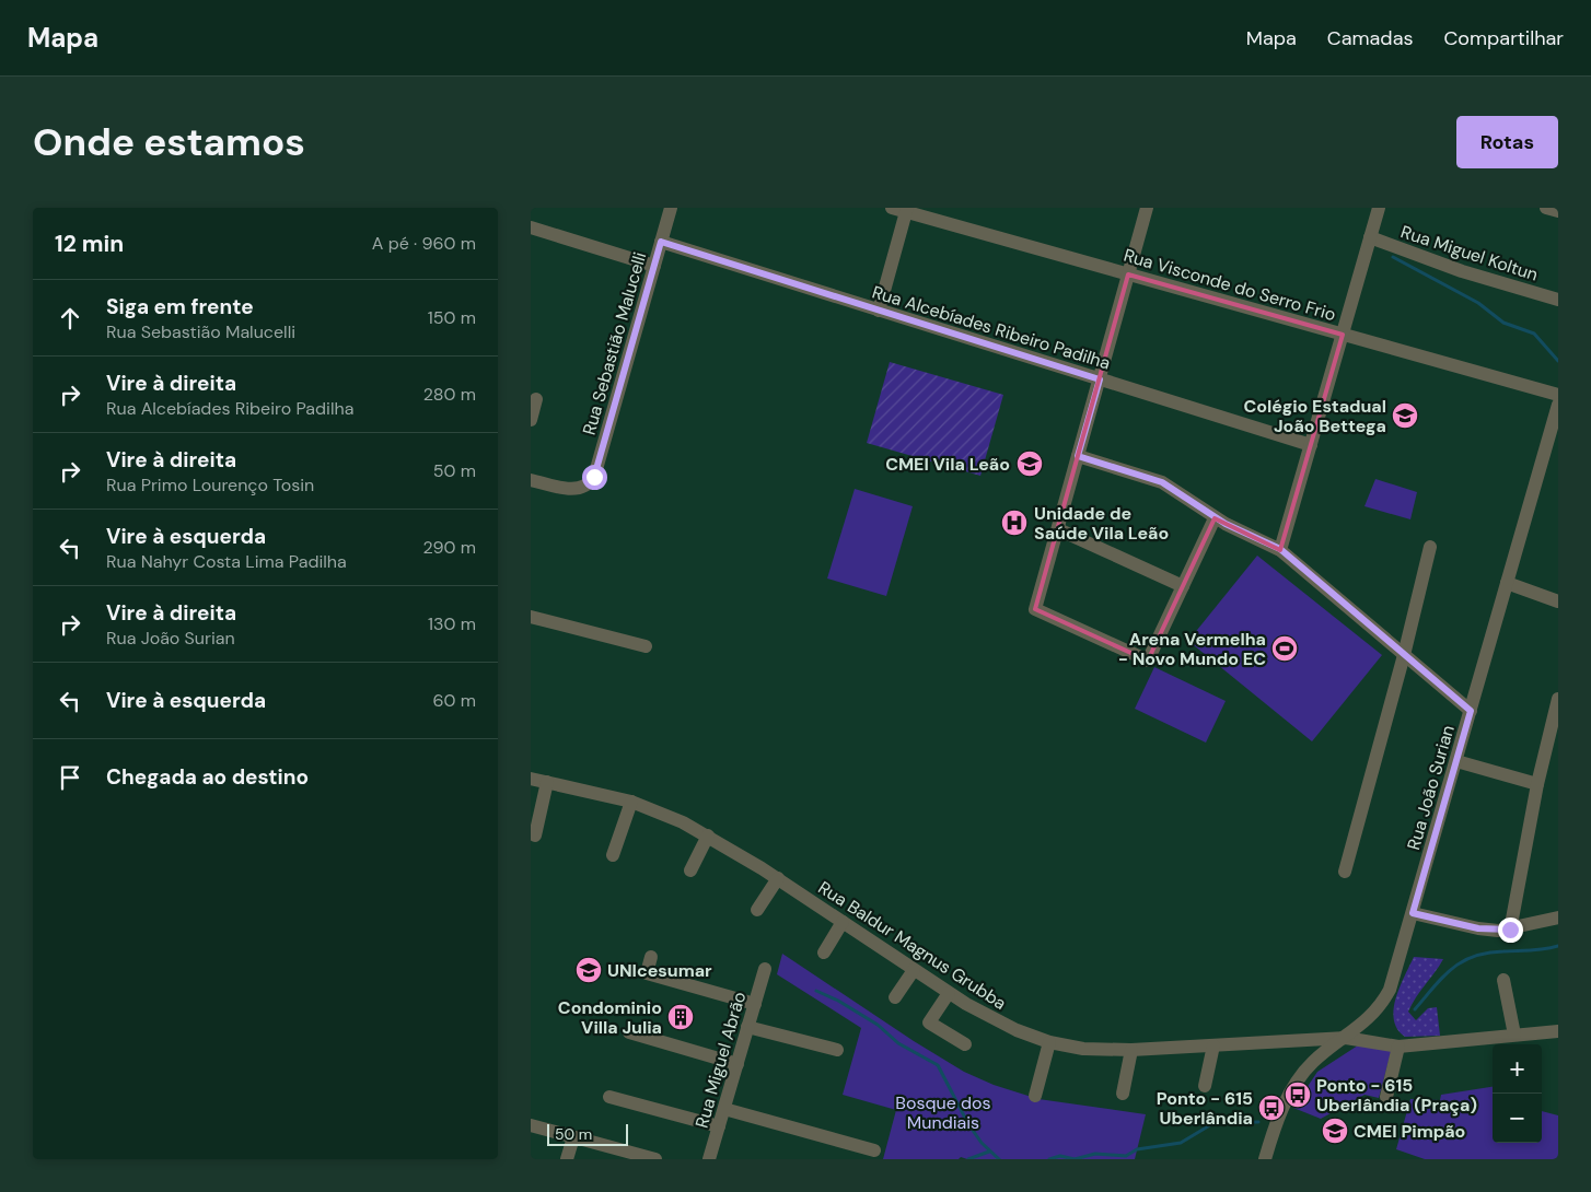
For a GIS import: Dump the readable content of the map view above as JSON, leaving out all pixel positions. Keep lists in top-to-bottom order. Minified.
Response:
{"streets":{"street":["Rua Miguel Koltun","Rua Visconde do Serro Frio","Rua Alcebíades Ribeiro Padilha","Rua Sebastião Malucelli","Rua João Surian","Rua Baldur Magnus Grubba","Rua Miguel Abrão"]},"crossings":[["Rua Alcebíades Ribeiro Padilha","Rua Sebastião Malucelli"],["Rua João Surian","Rua Baldur Magnus Grubba"]],"parks":["Bosque dos Mundiais"],"places":{"school or university":["Colégio Estadual João Bettega","CMEI Vila Leão","UNIcesumar","CMEI Pimpão"],"hospital":["Unidade de Saúde Vila Leão"],"sports":["Arena Vermelha - Novo Mundo EC"],"building":["Condominio Villa Julia"],"bus stop":["Ponto - 615 Uberlândia (Praça)","Ponto - 615 Uberlândia"]},"scale_bar":"50 m","page":{"header":"Mapa","nav":["Mapa","Camadas","Compartilhar"],"buttons":"Rotas","title":"Onde estamos","heading":["12 min","A pé · 960 m"],"list":[["Siga em frente","Rua Sebastião Malucelli","150 m"],["Vire à direita","Rua Alcebíades Ribeiro Padilha","280 m"],["Vire à direita","Rua Primo Lourenço Tosin","50 m"],["Vire à esquerda","Rua Nahyr Costa Lima Padilha","290 m"],["Vire à direita","Rua João Surian","130 m"],["Vire à esquerda","60 m"],"Chegada ao destino"],"map_buttons":["+","−"],"scale":"50 m"}}
